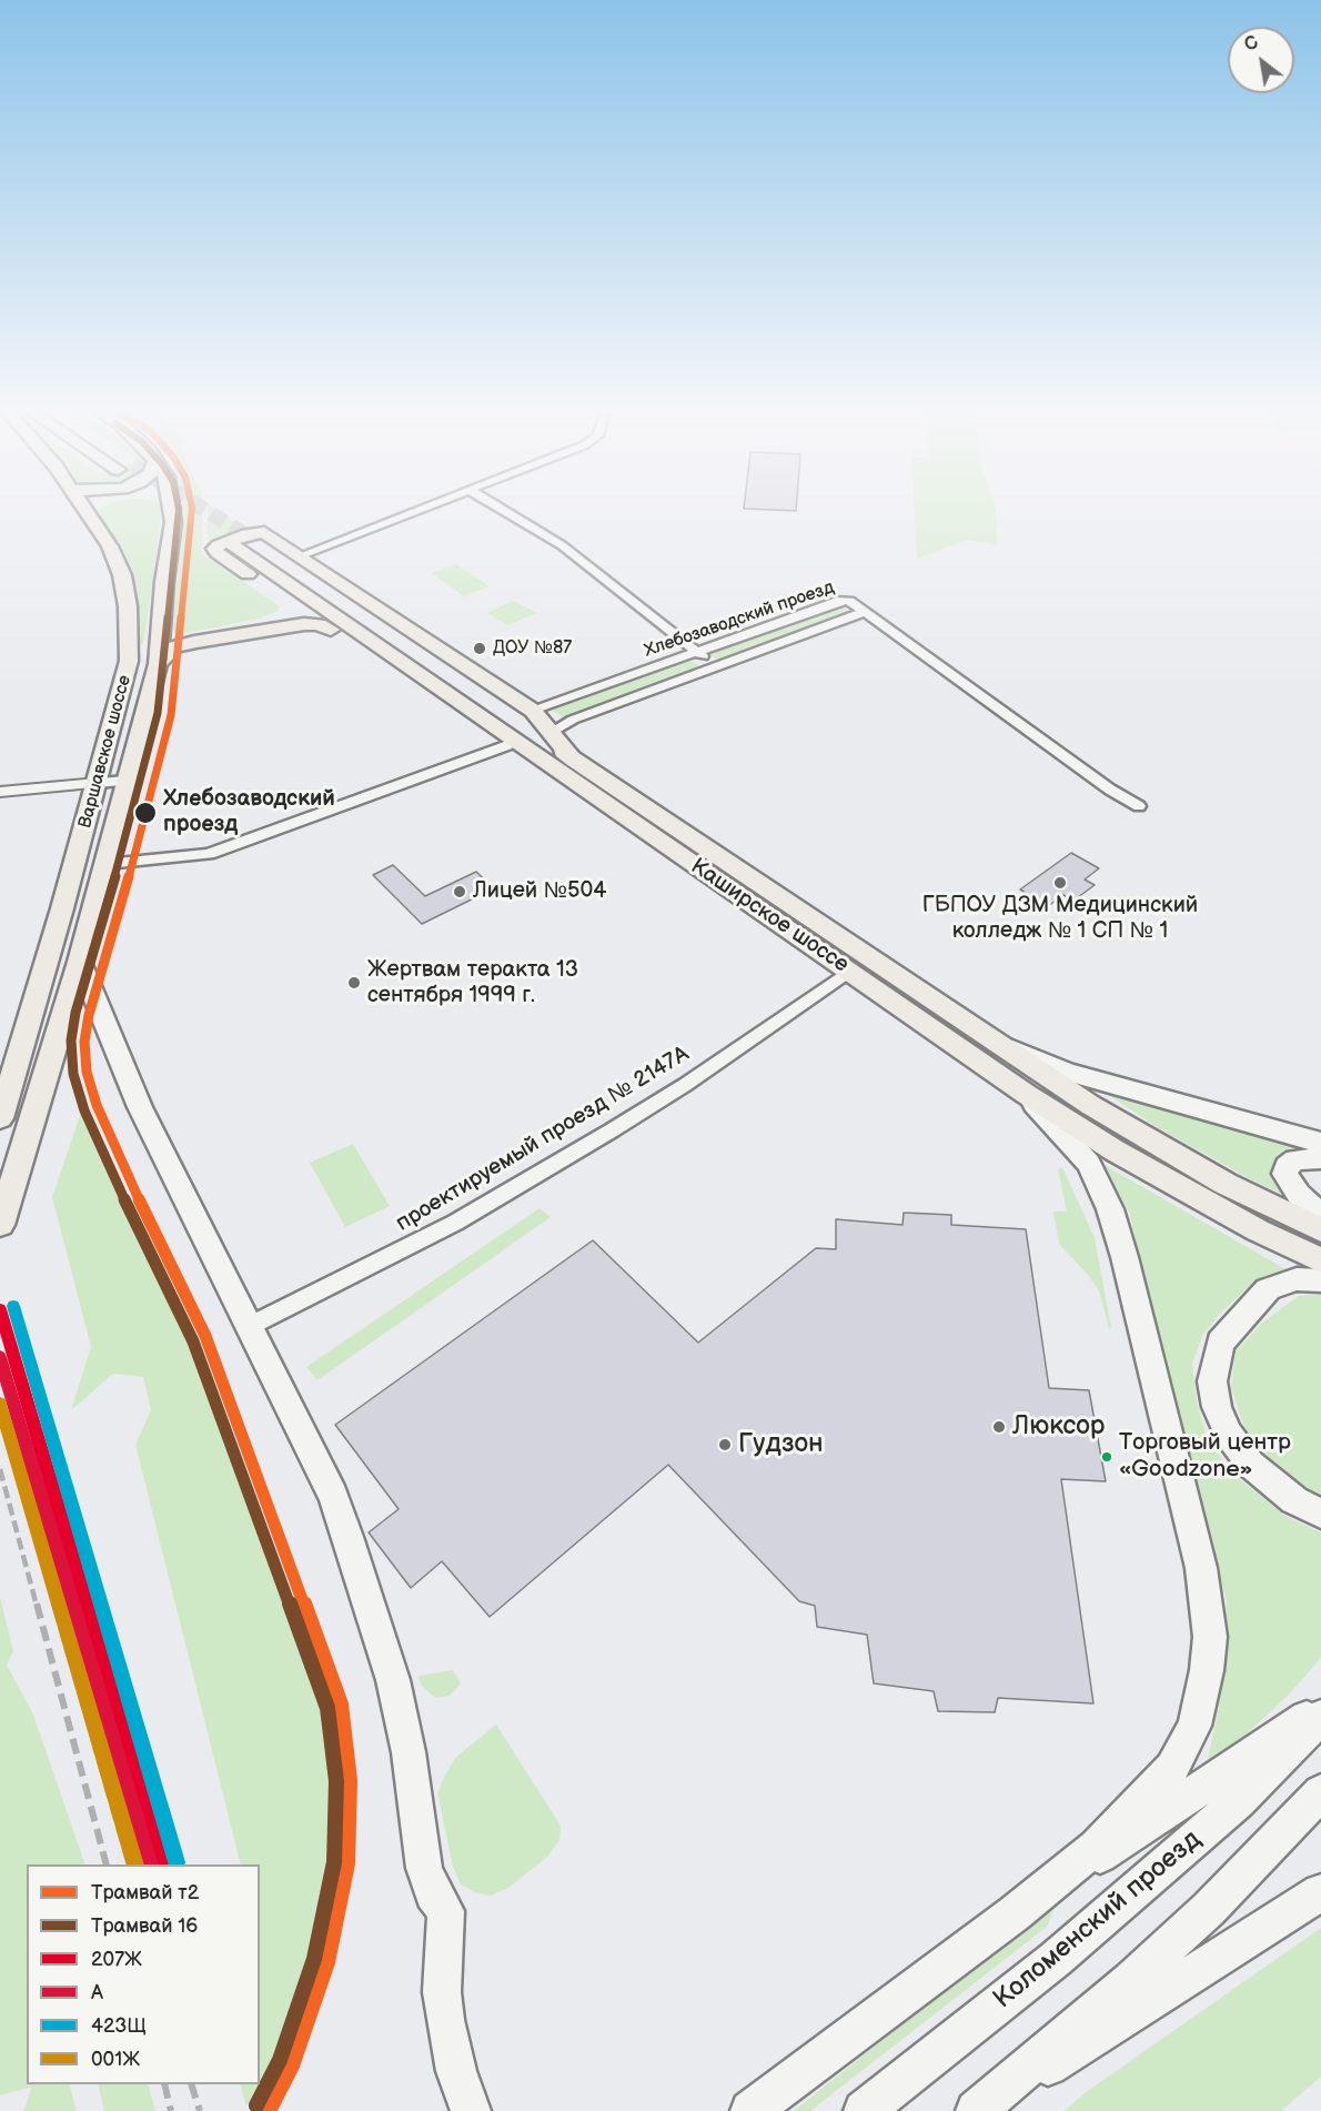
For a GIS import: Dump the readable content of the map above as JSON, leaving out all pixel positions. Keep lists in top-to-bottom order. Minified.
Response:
{"streets":{"main road":["Варшавское шоссе","Каширское шоссе","Коломенский проезд"],"street":["Хлебозаводский проезд","проектируемый проезд № 2147А"]},"crossings":[["Каширское шоссе","проектируемый проезд № 2147А"]],"places":["ДОУ №87","Хлебозаводский проезд","ГБПОУ ДЗМ Медицинский колледж № 1 СП № 1","Лицей №504","Жертвам теракта 13 сентября 1999 г.","Люксор","Гудзон","Торговый центр «Goodzone»"],"lines":["tram line т2","tram line 16","transit line 423Щ","transit line 207Ж","transit line A","transit line 001Ж"],"legend":["Трамвай т2","Трамвай 16","207Ж","A","423Щ","001Ж"],"north":"top left"}
